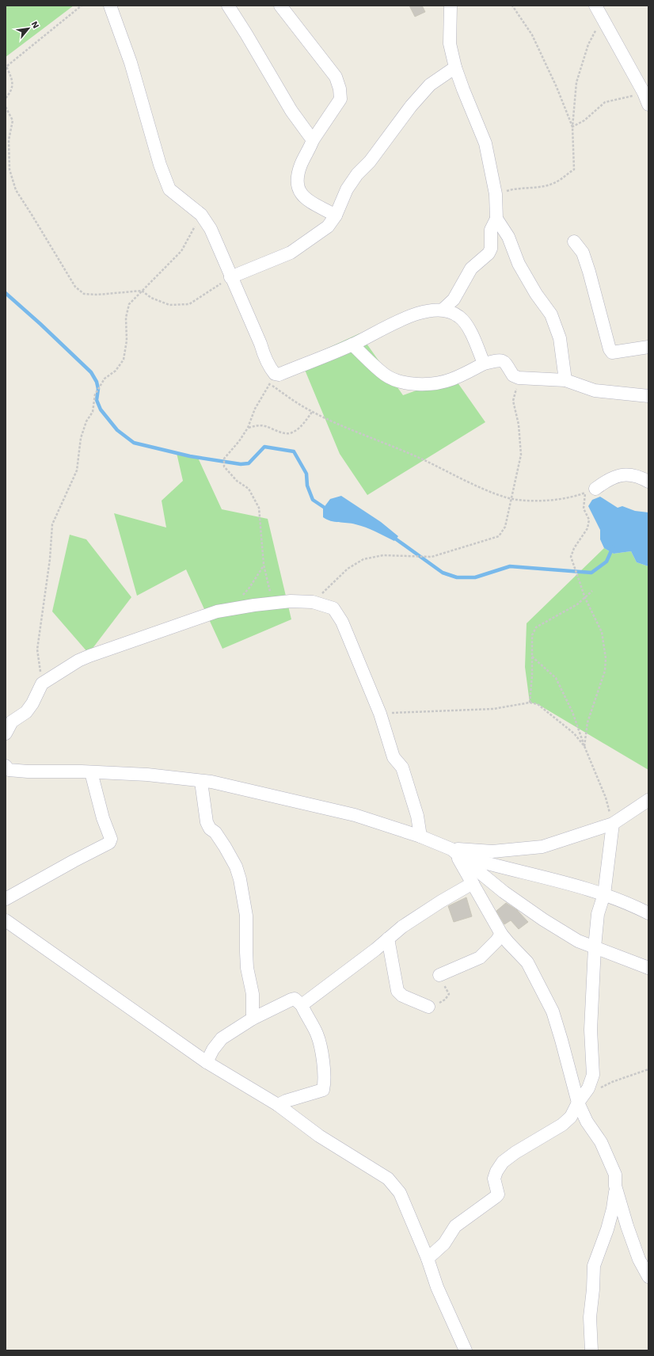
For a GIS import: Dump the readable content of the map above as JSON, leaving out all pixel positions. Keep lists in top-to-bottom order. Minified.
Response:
{"north":"top right"}
